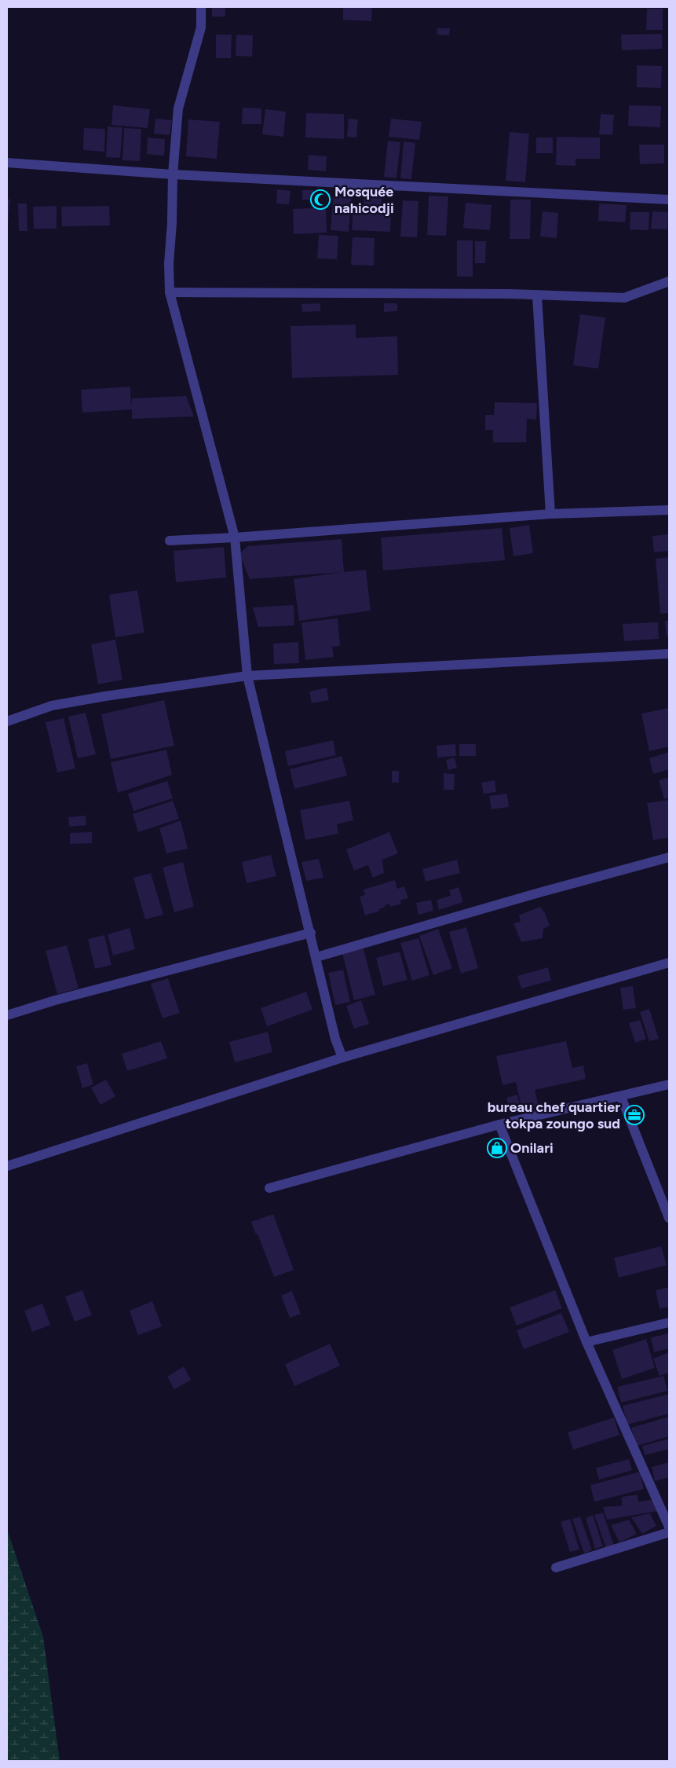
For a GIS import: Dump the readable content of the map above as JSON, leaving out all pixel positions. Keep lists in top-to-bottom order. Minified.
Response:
{"places":{"mosque":["Mosquée nahicodji"],"office":["bureau chef quartier tokpa zoungo sud"],"shop":["Onilari"]}}
